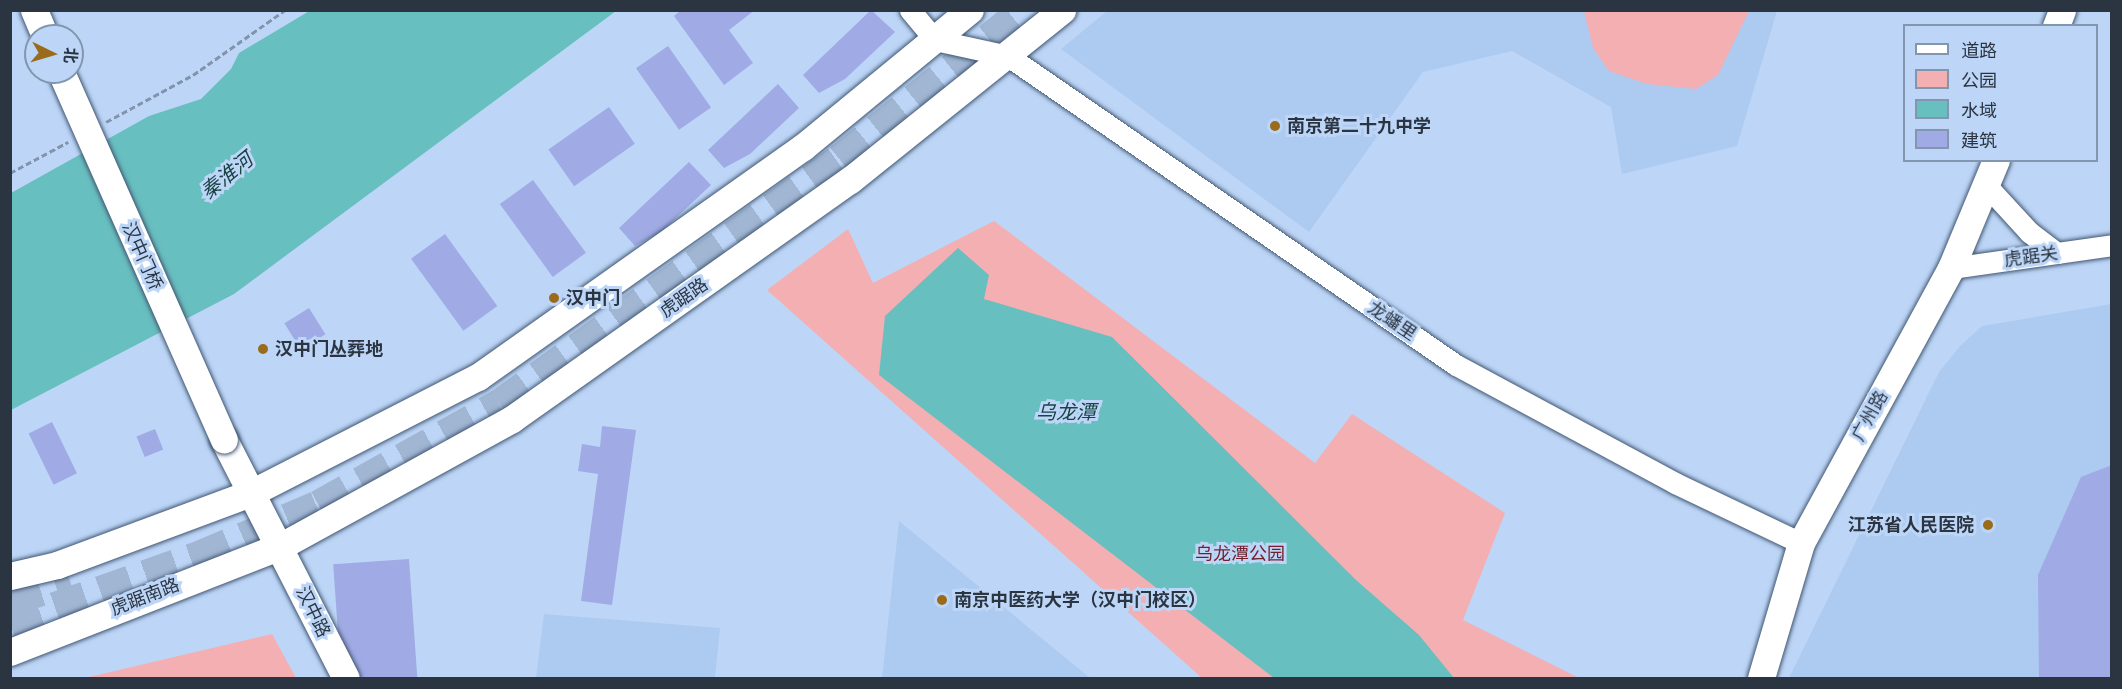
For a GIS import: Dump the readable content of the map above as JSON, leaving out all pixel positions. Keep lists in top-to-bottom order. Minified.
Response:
{"streets":{"main road":["汉中门桥","虎踞路","广州路","虎踞南路","汉中路"],"street":["虎踞关","龙蟠里"]},"crossings":[["汉中门桥","汉中路"],["虎踞关","广州路"],["虎踞路","龙蟠里"],["虎踞路","虎踞南路"],["虎踞路","汉中路"],["龙蟠里","广州路"],["虎踞南路","汉中路"]],"water":["秦淮河","乌龙潭"],"parks":["乌龙潭公园"],"places":["南京第二十九中学","汉中门","汉中门丛葬地","江苏省人民医院","南京中医药大学（汉中门校区）"],"legend":["道路","公园","水域","建筑"],"north":"right"}
